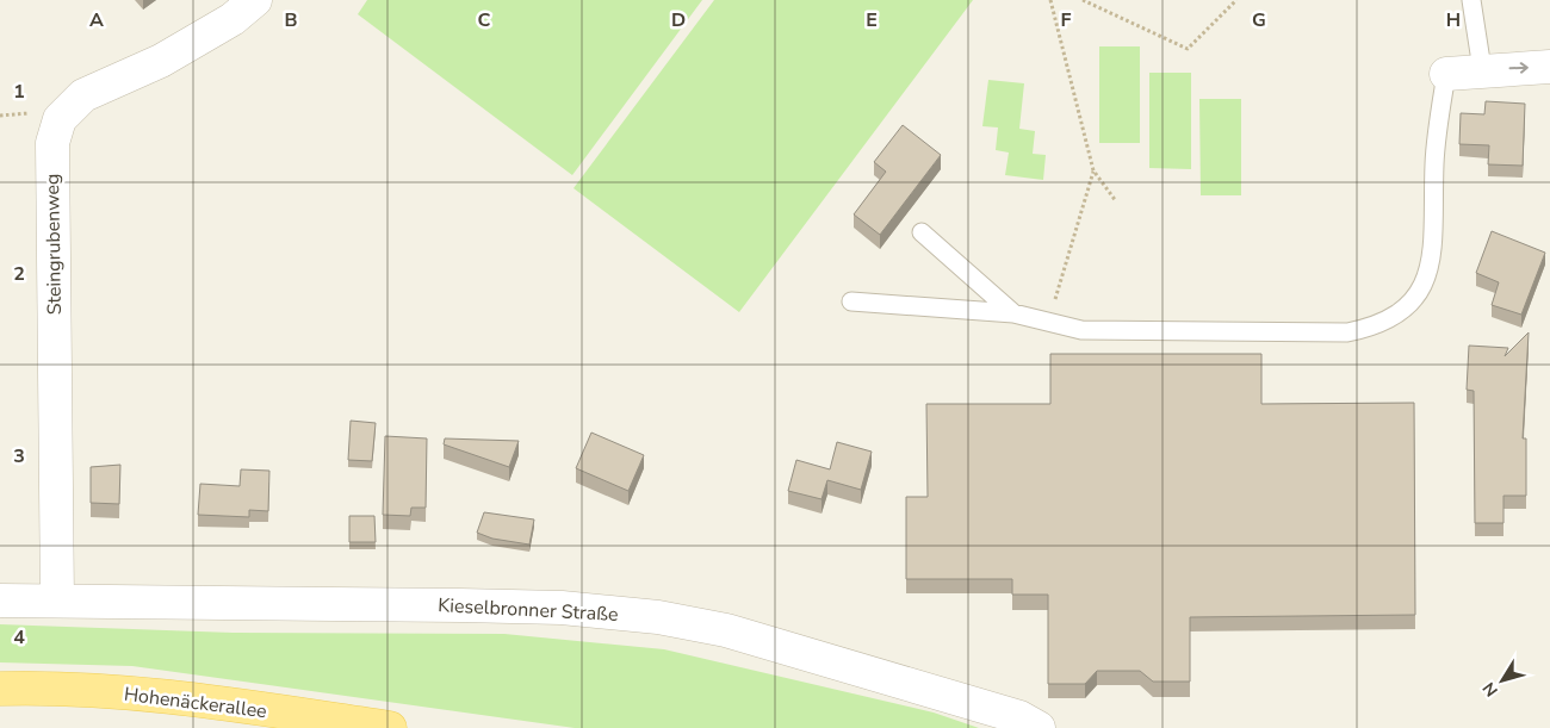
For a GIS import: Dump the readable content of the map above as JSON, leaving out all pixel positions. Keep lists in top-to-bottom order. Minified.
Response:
{"streets":{"main road":["Hohenäckerallee"],"street":["Steingrubenweg","Kieselbronner Straße"]},"crossings":[["Steingrubenweg","Kieselbronner Straße"]],"north":"bottom left","grid":{"columns":["A","B","C","D","E","F","G","H"],"rows":["1","2","3","4"]}}
